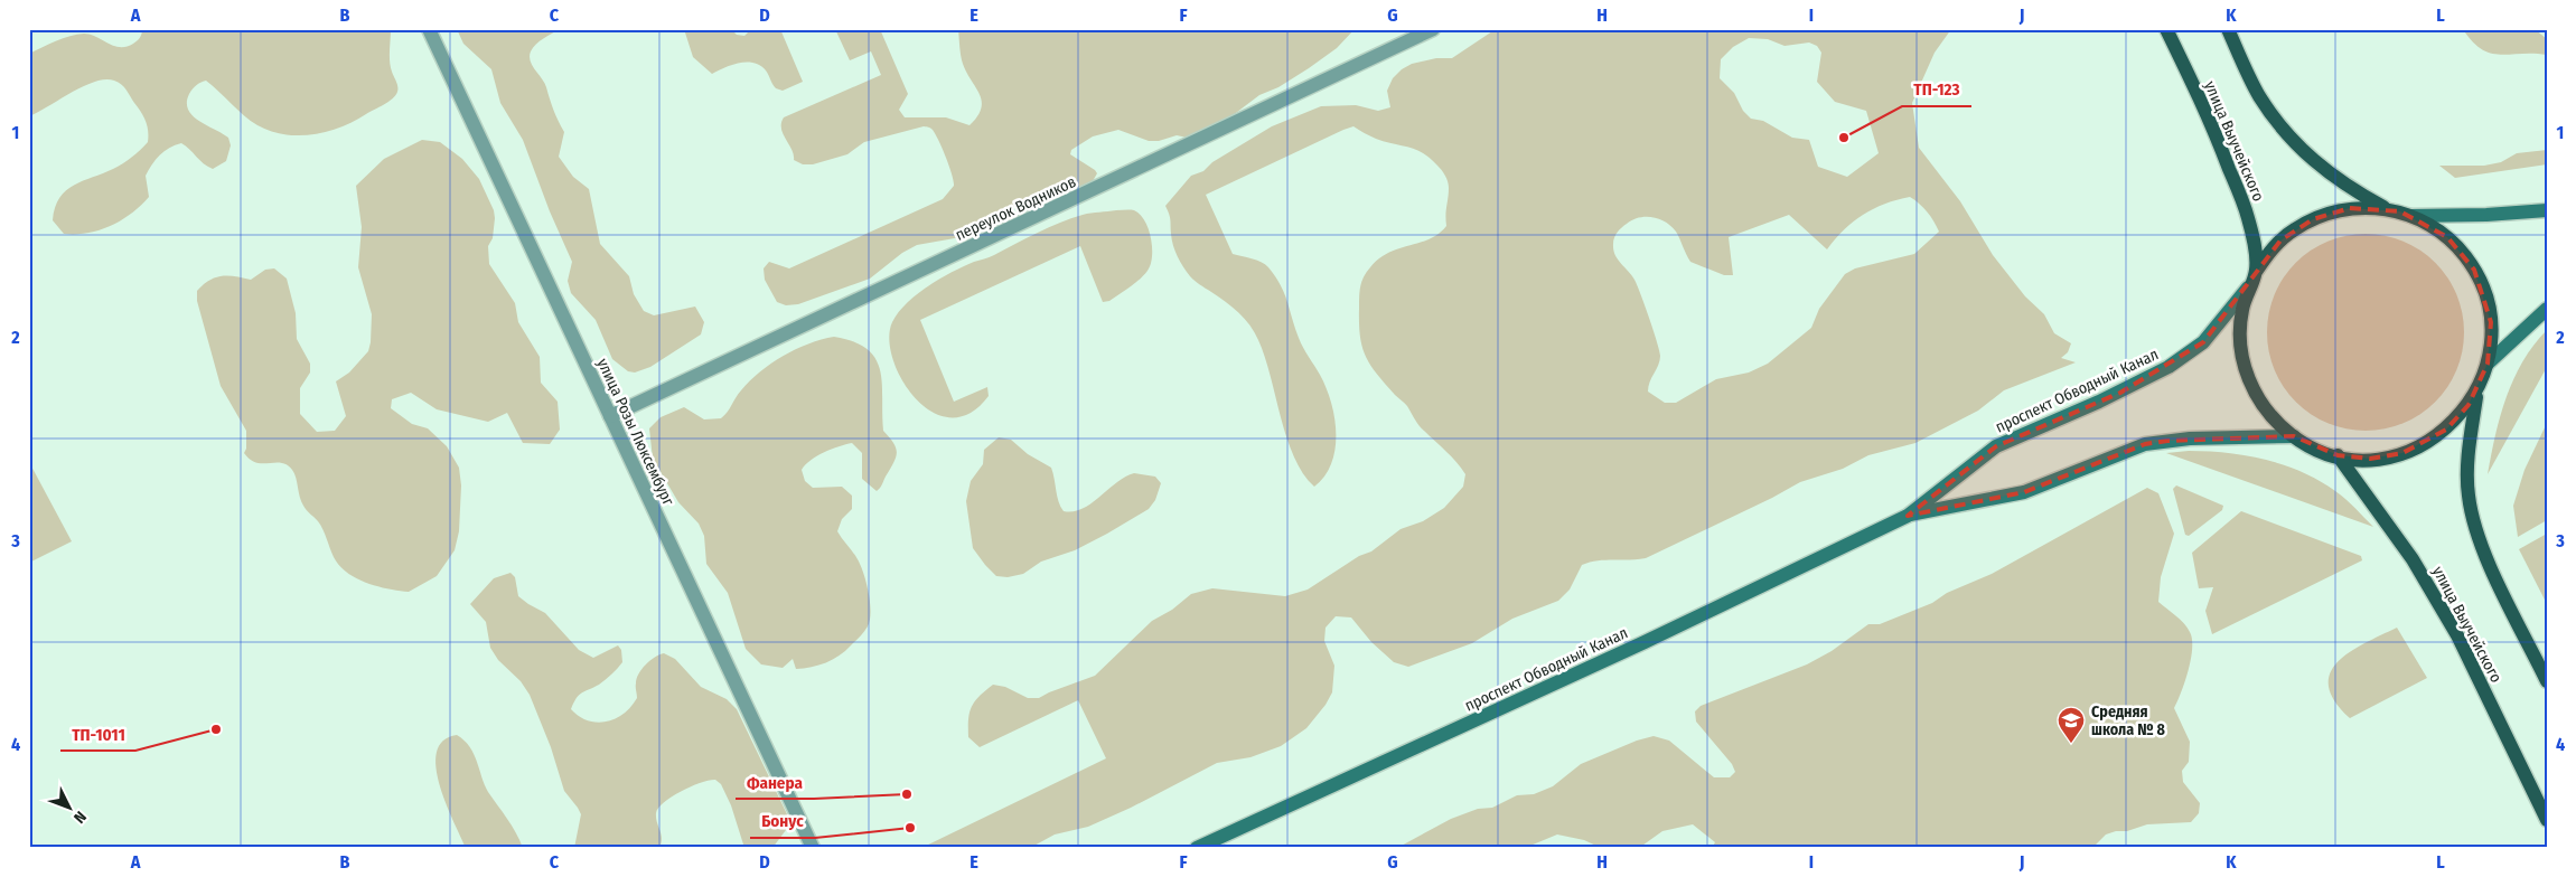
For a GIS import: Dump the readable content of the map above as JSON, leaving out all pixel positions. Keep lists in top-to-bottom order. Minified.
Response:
{"streets":{"main road":["улица Выучейского","проспект Обводный Канал"],"street":["переулок Водников","улица Розы Люксембург"]},"crossings":[["переулок Водников","улица Розы Люксембург"]],"places":{"other":["ТП-123","ТП-1011","Фанера","Бонус"],"school or university":["Средняя школа № 8"]},"north":"bottom right","grid":{"columns":["A","B","C","D","E","F","G","H","I","J","K","L"],"rows":["1","2","3","4"]}}
